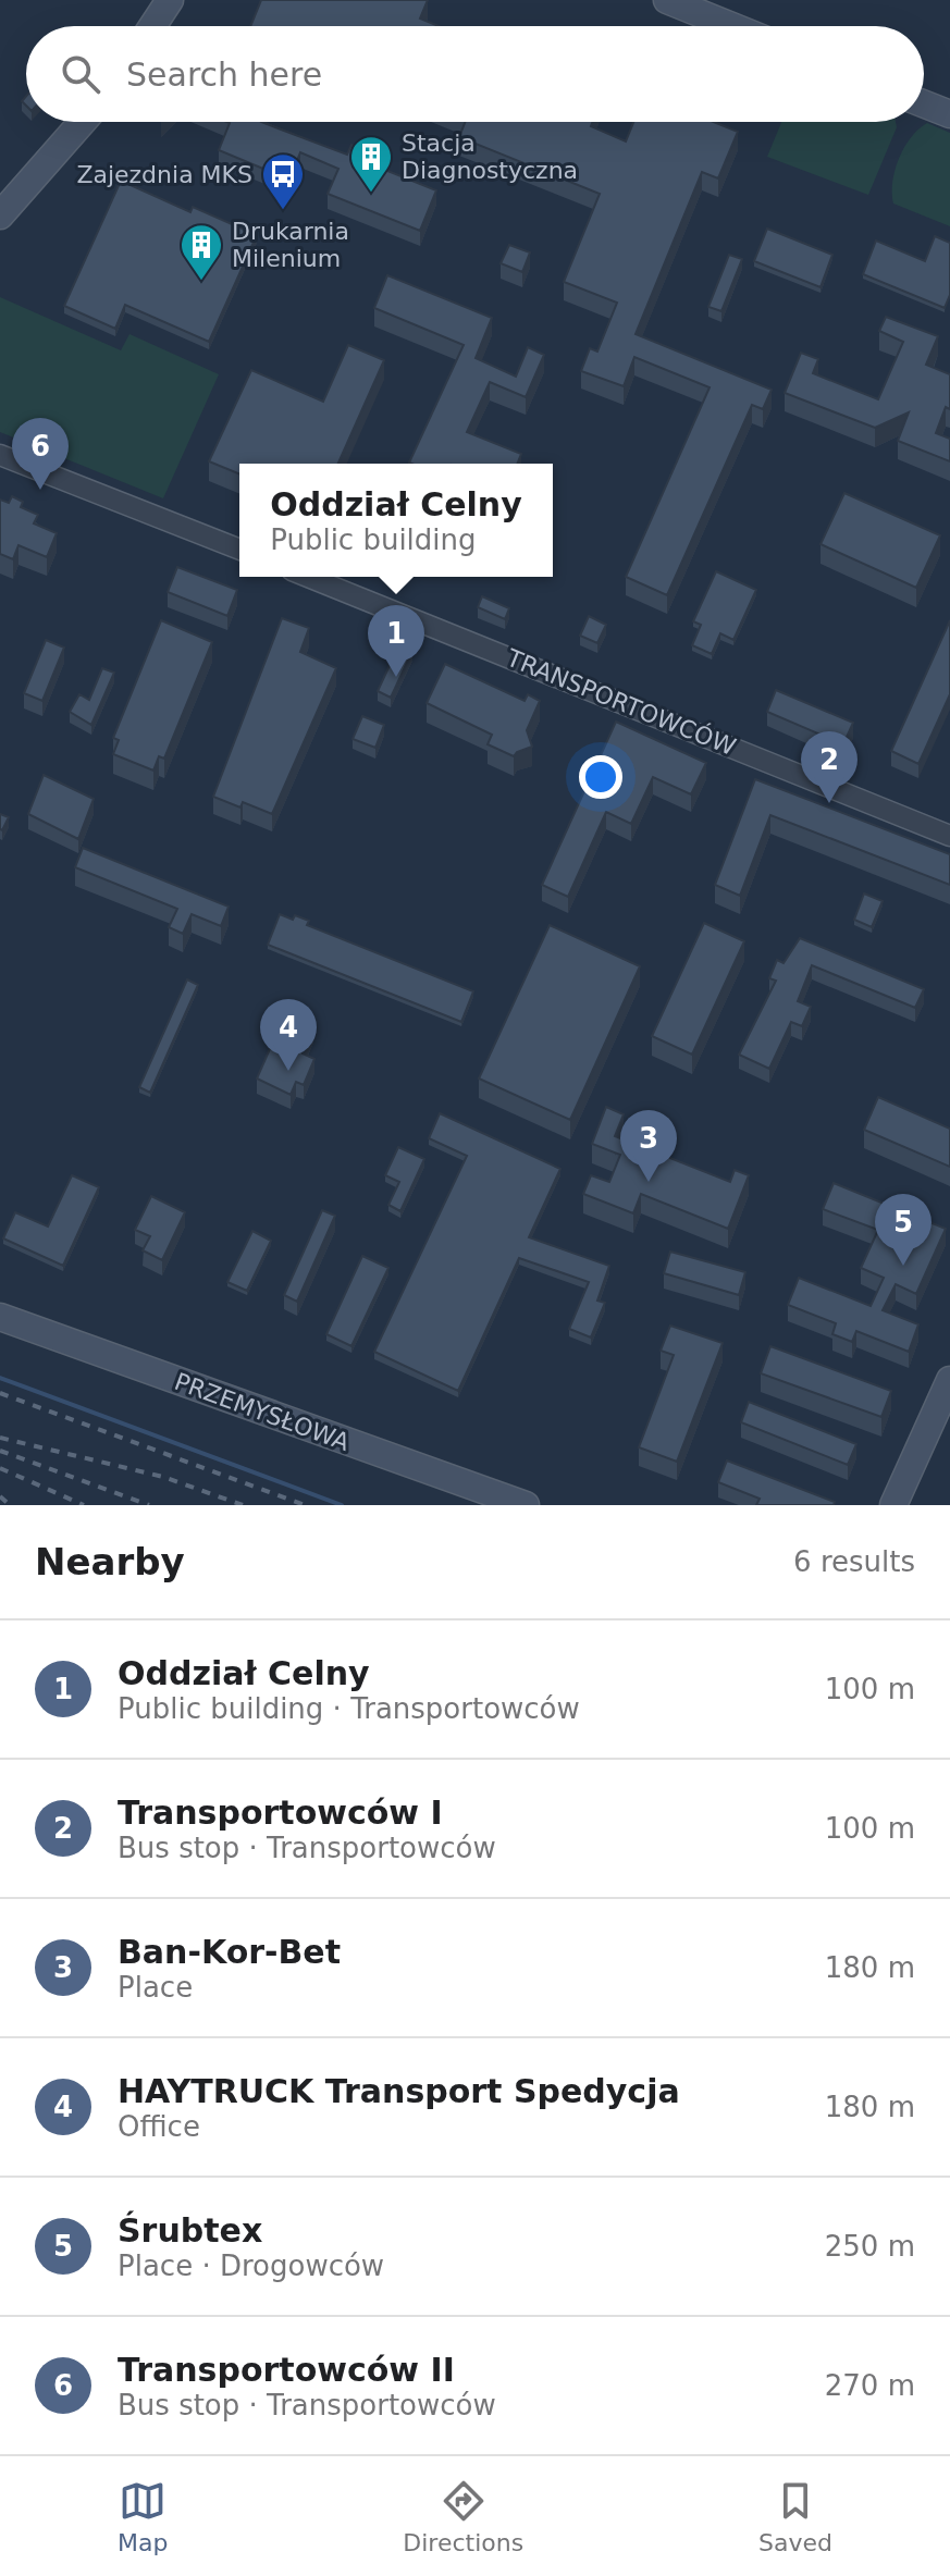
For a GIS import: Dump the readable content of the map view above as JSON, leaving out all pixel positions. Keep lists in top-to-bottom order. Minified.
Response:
{"streets":{"street":["TRANSPORTOWCÓW","PRZEMYSŁOWA"]},"places":{"building":["Stacja Diagnostyczna","Drukarnia Milenium"],"bus stop":["Zajezdnia MKS"]},"page":{"search":"Search here","pins":["6","1","2","4","3","5"],"popup":["Oddział Celny","Public building"],"heading":["Nearby","6 results"],"list":[{"mark":"1","name":"Oddział Celny","note":"Public building · Transportowców","value":"100 m"},{"mark":"2","name":"Transportowców I","note":"Bus stop · Transportowców","value":"100 m"},{"mark":"3","name":"Ban-Kor-Bet","note":"Place","value":"180 m"},{"mark":"4","name":"HAYTRUCK Transport Spedycja","note":"Office","value":"180 m"},{"mark":"5","name":"Śrubtex","note":"Place · Drogowców","value":"250 m"},{"mark":"6","name":"Transportowców II","note":"Bus stop · Transportowców","value":"270 m"}],"nav":["Map","Directions","Saved"]}}
